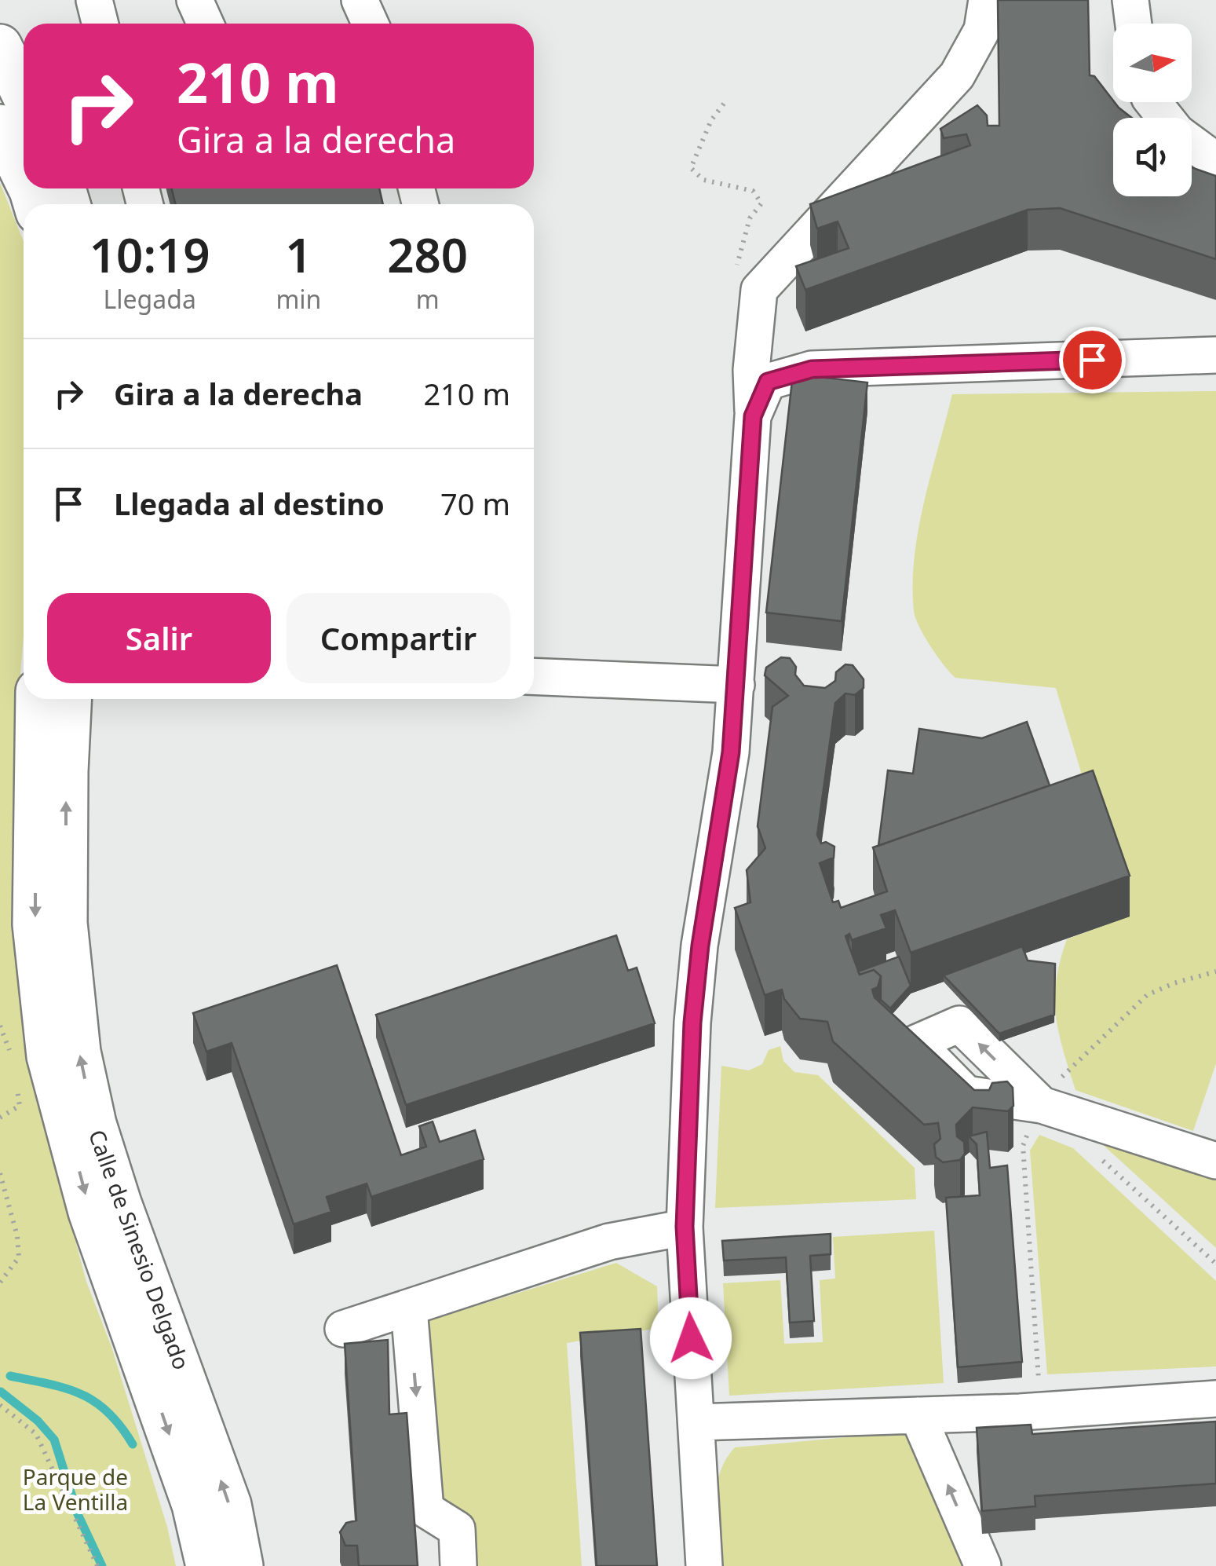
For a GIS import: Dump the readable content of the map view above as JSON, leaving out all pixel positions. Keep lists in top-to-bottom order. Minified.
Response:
{"streets":{"main road":["Calle de Sinesio Delgado"]},"parks":["Parque de La Ventilla"],"north":"right","page":{"turn":["210 m","Gira a la derecha"],"eta":["10:19","Llegada","1","min","280","m"],"list":[{"name":"Gira a la derecha","value":"210 m"},{"name":"Llegada al destino","value":"70 m"}],"buttons":["Salir","Compartir"]}}
